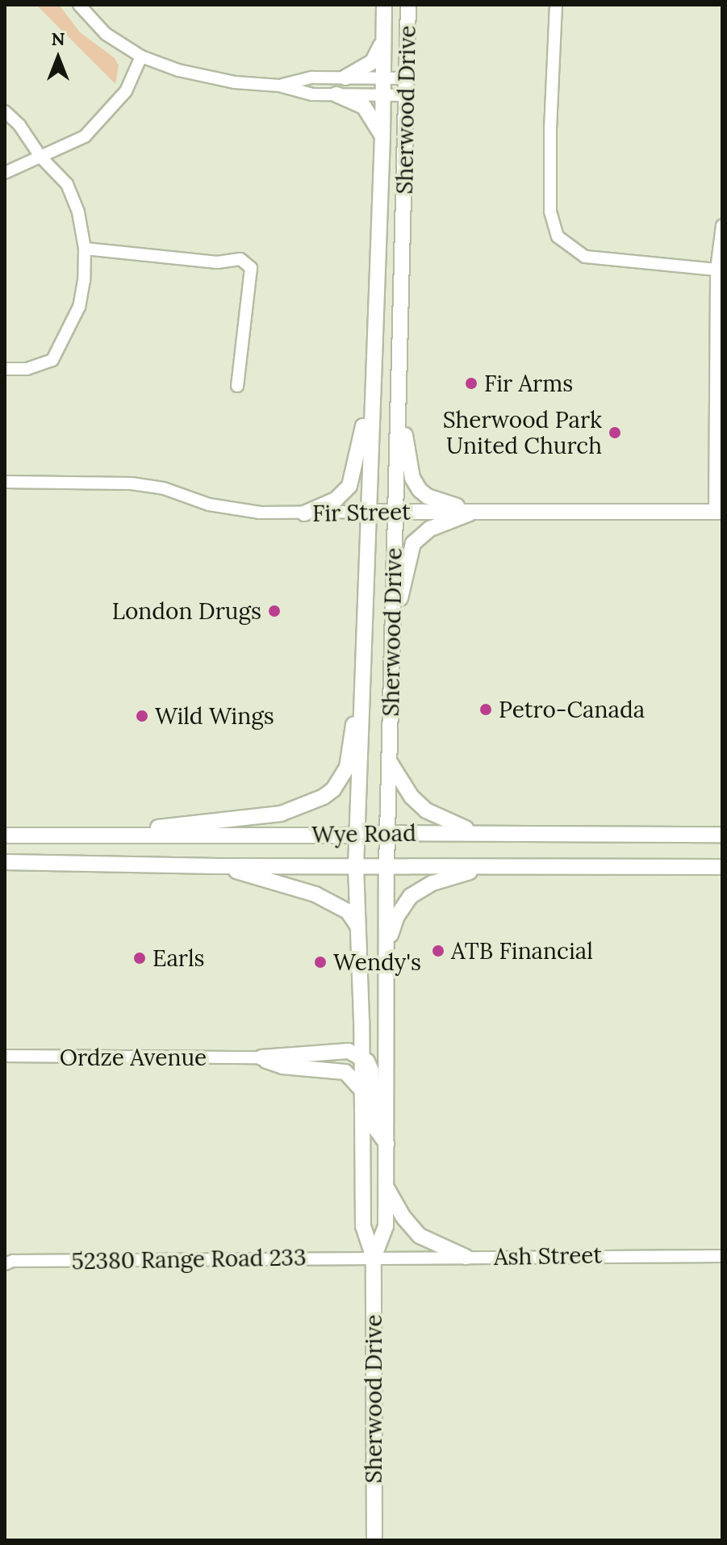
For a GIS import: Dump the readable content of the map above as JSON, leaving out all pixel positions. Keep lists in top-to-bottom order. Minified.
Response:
{"streets":{"main road":["Sherwood Drive","Fir Street","Wye Road"],"street":["Ordze Avenue","Ash Street","52380 Range Road 233"]},"crossings":[["Sherwood Drive","Fir Street"],["Sherwood Drive","Wye Road"],["Sherwood Drive","Ash Street"],["Sherwood Drive","52380 Range Road 233"],["Ash Street","52380 Range Road 233"]],"places":["Fir Arms","Sherwood Park United Church","London Drugs","Petro-Canada","Wild Wings","ATB Financial","Earls","Wendy's"],"north":"top"}
